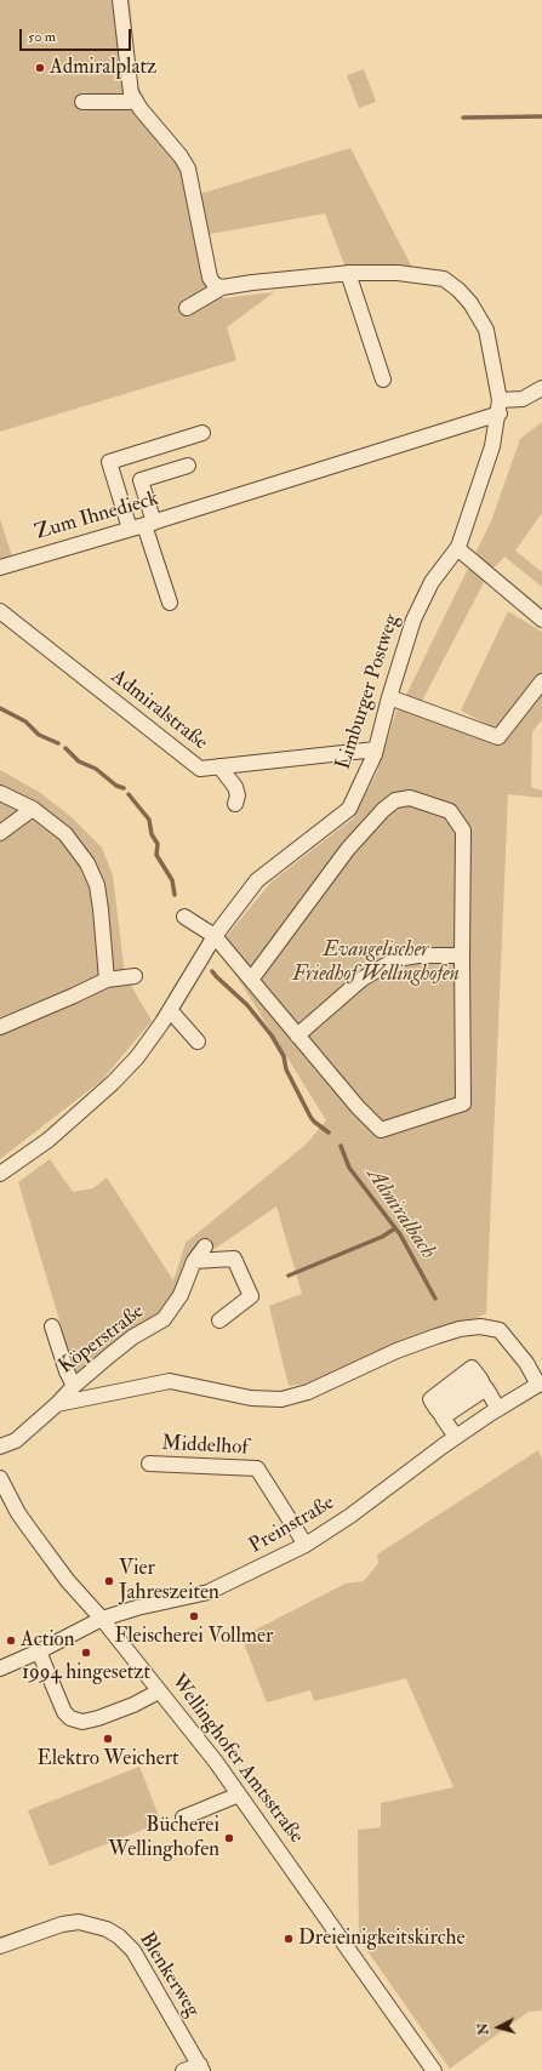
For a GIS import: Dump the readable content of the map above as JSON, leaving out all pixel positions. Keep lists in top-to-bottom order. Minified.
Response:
{"streets":{"street":["Zum Ihnedieck","Limburger Postweg","Admiralstraße","Köperstraße","Middelhof","Preinstraße","Wellinghofer Amtsstraße","Blenkerweg"]},"crossings":[["Zum Ihnedieck","Limburger Postweg"],["Limburger Postweg","Admiralstraße"],["Middelhof","Preinstraße"],["Preinstraße","Wellinghofer Amtsstraße"]],"water":["Admiralbach"],"parks":["Evangelischer Friedhof Wellinghofen"],"places":["Admiralplatz","Vier Jahreszeiten","Fleischerei Vollmer","Action","1994 hingesetzt","Elektro Weichert","Bücherei Wellinghofen","Dreieinigkeitskirche"],"scale_bar":"50 m","north":"left"}
